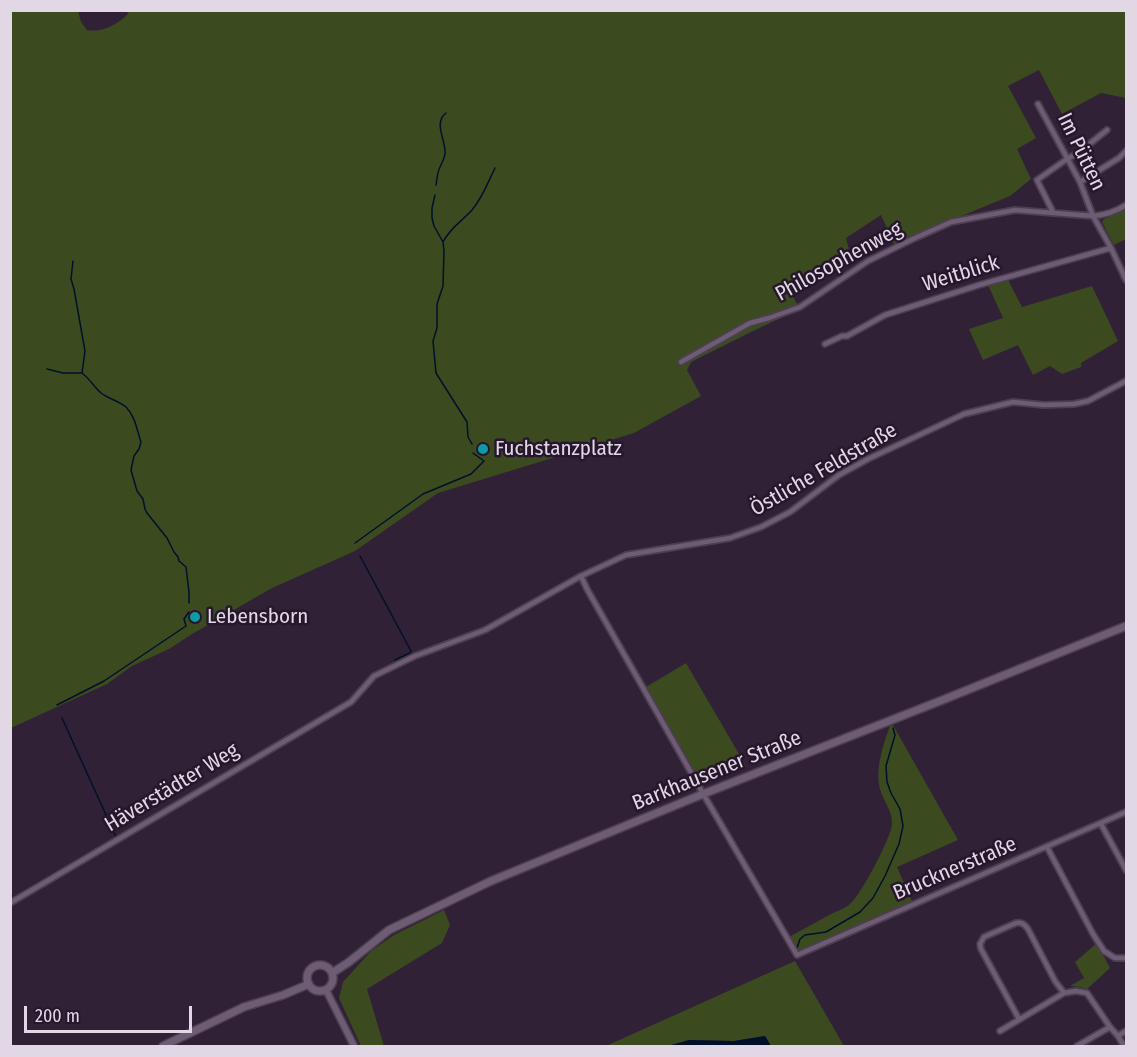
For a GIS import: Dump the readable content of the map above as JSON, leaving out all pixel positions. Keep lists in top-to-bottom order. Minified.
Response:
{"streets":{"main road":["Barkhausener Straße"],"street":["Im Pütten","Philosophenweg","Weitblick","Östliche Feldstraße","Häverstädter Weg","Brucknerstraße"]},"crossings":[["Im Pütten","Philosophenweg"],["Im Pütten","Weitblick"],["Östliche Feldstraße","Häverstädter Weg"],["Barkhausener Straße","Brucknerstraße"]],"places":["Fuchstanzplatz","Lebensborn"],"scale_bar":"200 m"}
